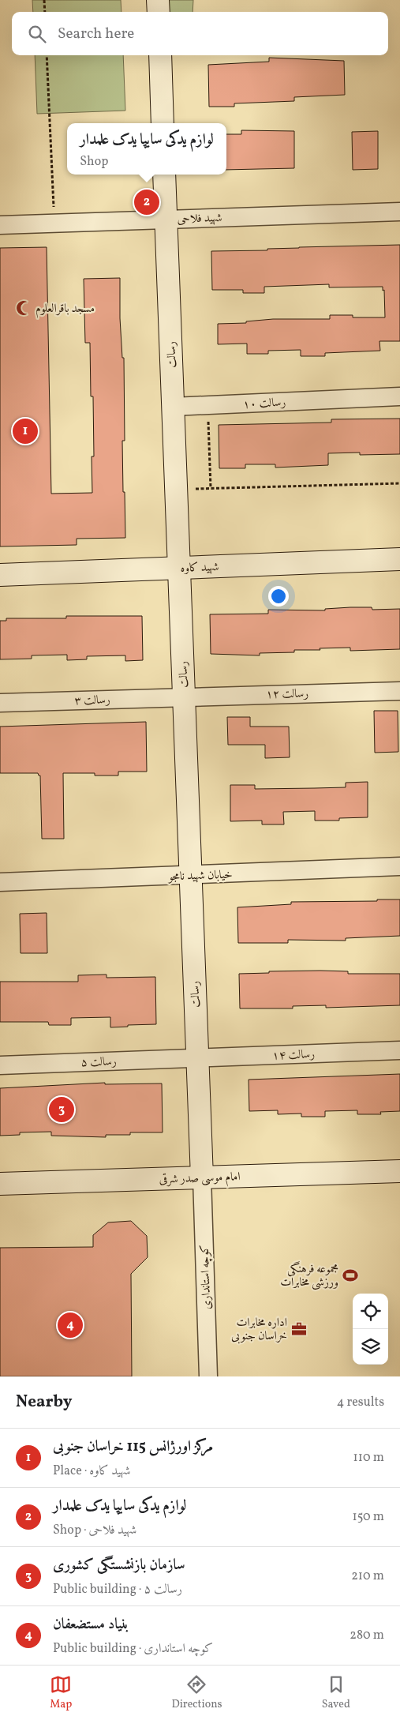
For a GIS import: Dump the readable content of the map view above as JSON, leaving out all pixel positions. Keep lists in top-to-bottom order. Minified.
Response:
{"streets":{"street":["شهید فلاحی","رسالت","رسالت ۱۰","شهید کاوه","رسالت ۱۲","رسالت ۳","خیابان شهید نامجو","رسالت ۱۴","رسالت ۵","امام موسی صدر شرقی","کوچه استانداری"]},"crossings":[["شهید فلاحی","رسالت"],["رسالت","رسالت ۱۰"],["رسالت","شهید کاوه"],["رسالت","رسالت ۱۲"],["رسالت","رسالت ۳"],["رسالت","خیابان شهید نامجو"],["رسالت","رسالت ۱۴"],["رسالت","رسالت ۵"],["رسالت","امام موسی صدر شرقی"],["رسالت","کوچه استانداری"],["رسالت ۱۲","رسالت ۳"],["رسالت ۱۴","رسالت ۵"],["امام موسی صدر شرقی","کوچه استانداری"]],"places":{"mosque":["مسجد باقرالعلوم"],"sports":["مجموعه فرهنگی ورزشی مخابرات"],"office":["اداره مخابرات خراسان جنوبی"]},"page":{"search":"Search here","popup":["لوازم یدکی سایپا یدک علمدار","Shop"],"pins":["2","1","3","4"],"heading":["Nearby","4 results"],"list":[{"mark":"1","name":"مرکز اورژانس 115 خراسان جنوبی","note":"Place · شهید کاوه","value":"110 m"},{"mark":"2","name":"لوازم یدکی سایپا یدک علمدار","note":"Shop · شهید فلاحی","value":"150 m"},{"mark":"3","name":"سازمان بازنشستگی کشوری","note":"Public building · رسالت ۵","value":"210 m"},{"mark":"4","name":"بنیاد مستضعفان","note":"Public building · کوچه استانداری","value":"280 m"}],"nav":["Map","Directions","Saved"]}}
